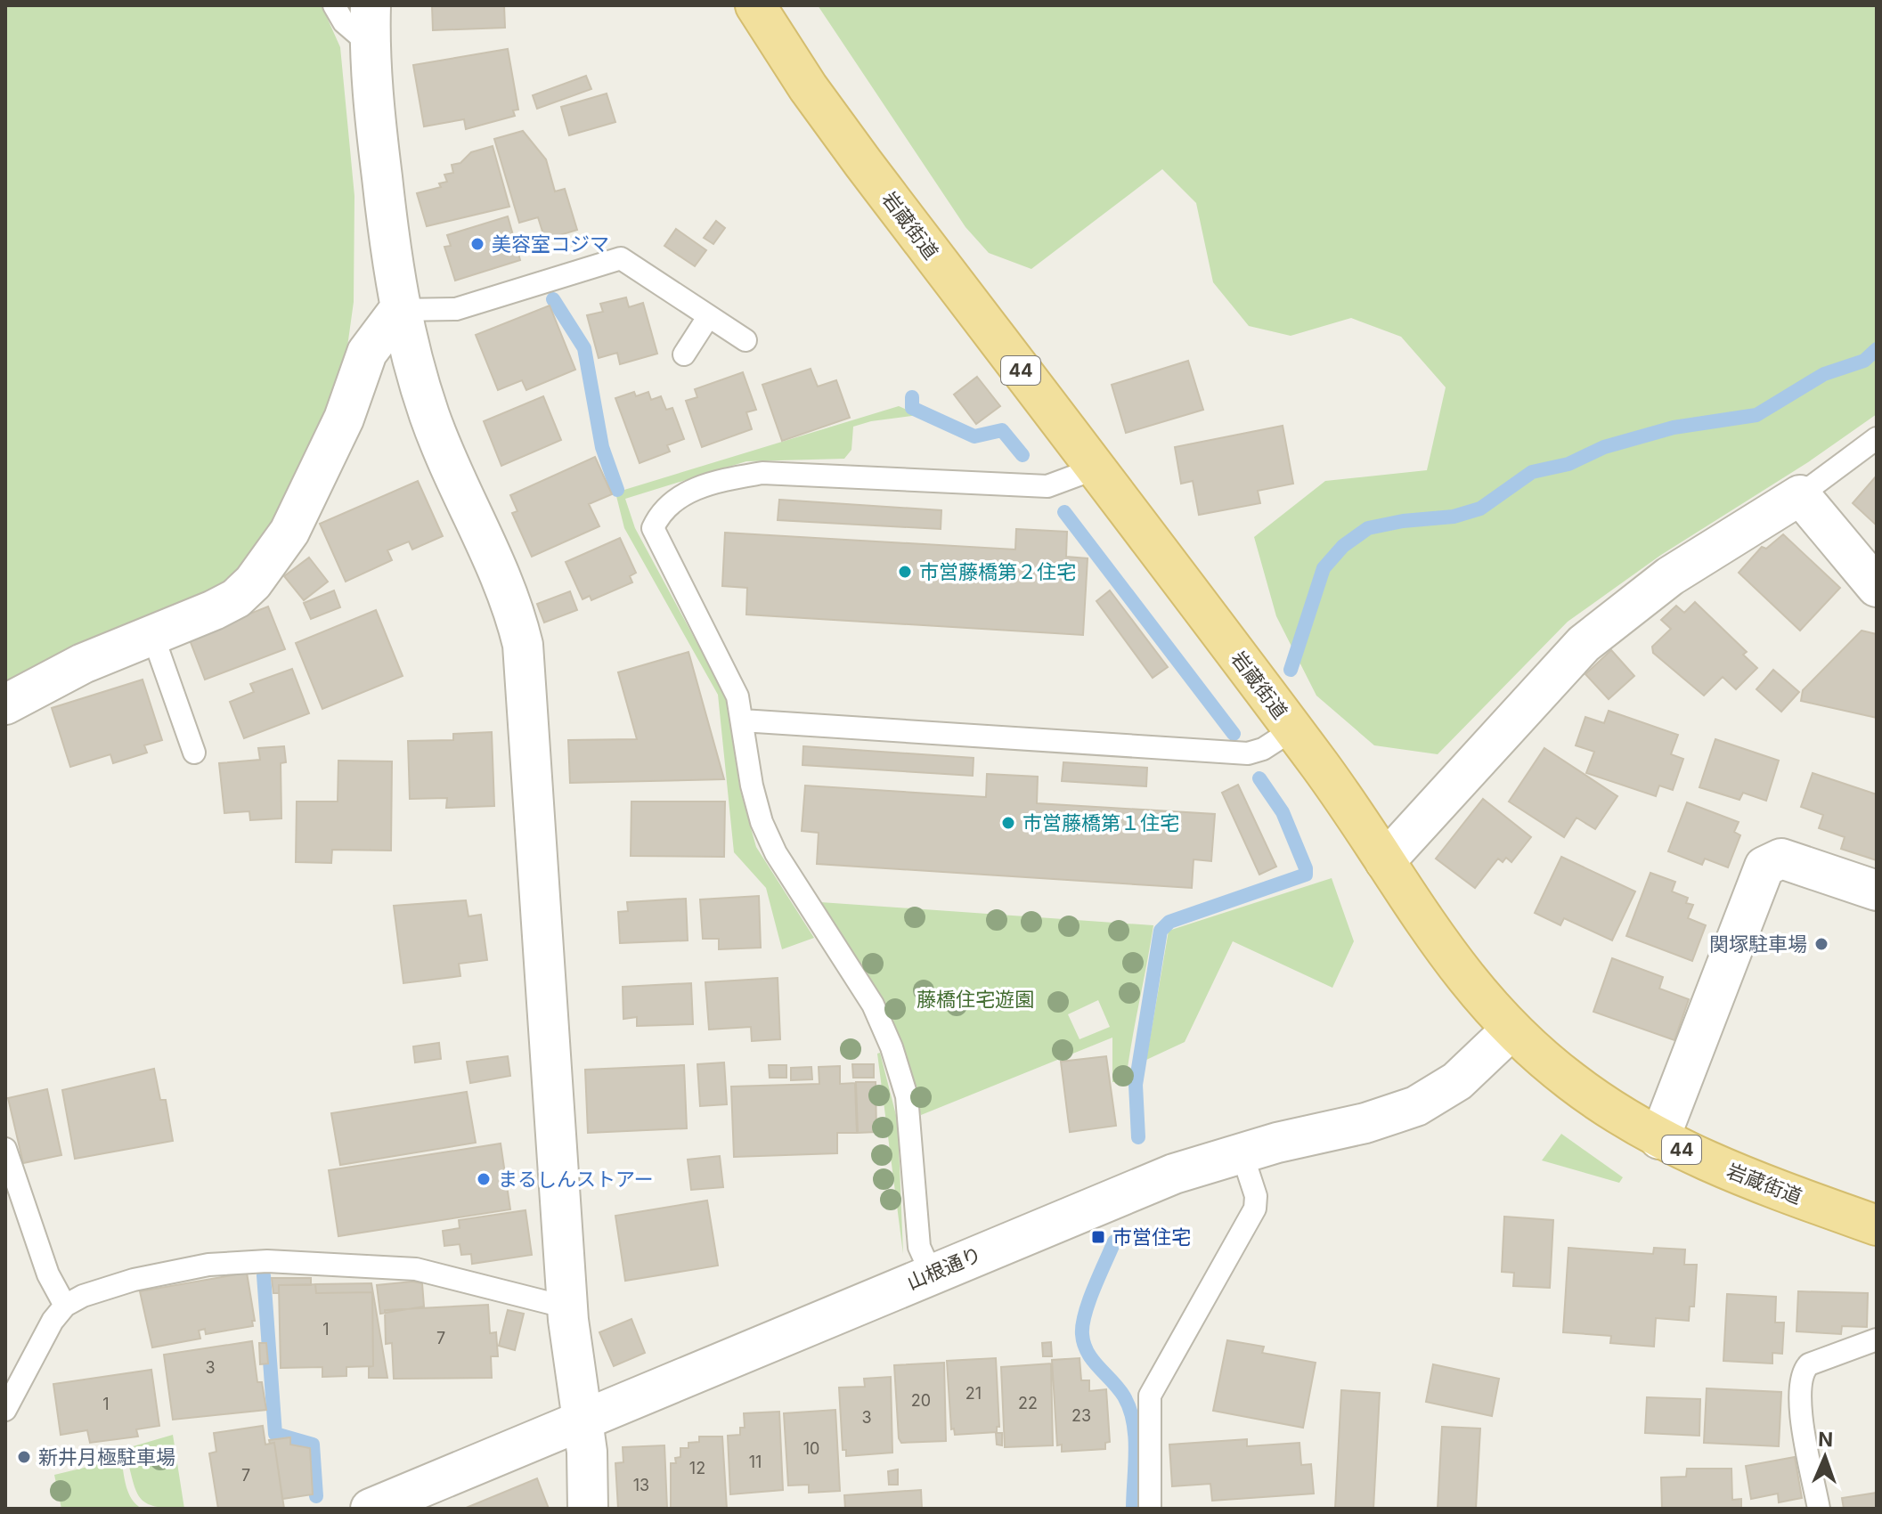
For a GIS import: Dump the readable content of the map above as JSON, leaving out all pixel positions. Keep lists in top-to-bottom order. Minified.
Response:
{"streets":{"main road":["岩蔵街道","44"],"street":["山根通り"]},"crossings":[["岩蔵街道","山根通り"]],"parks":["藤橋住宅遊園"],"places":{"other":["美容室コジマ","市営藤橋第２住宅","市営藤橋第１住宅","関塚駐車場","まるしんストアー","新井月極駐車場"],"transit":["市営住宅"]},"house_numbers":["1","7","3","21","20","22","1","23","3","10","11","12","7","13"],"north":"top"}
